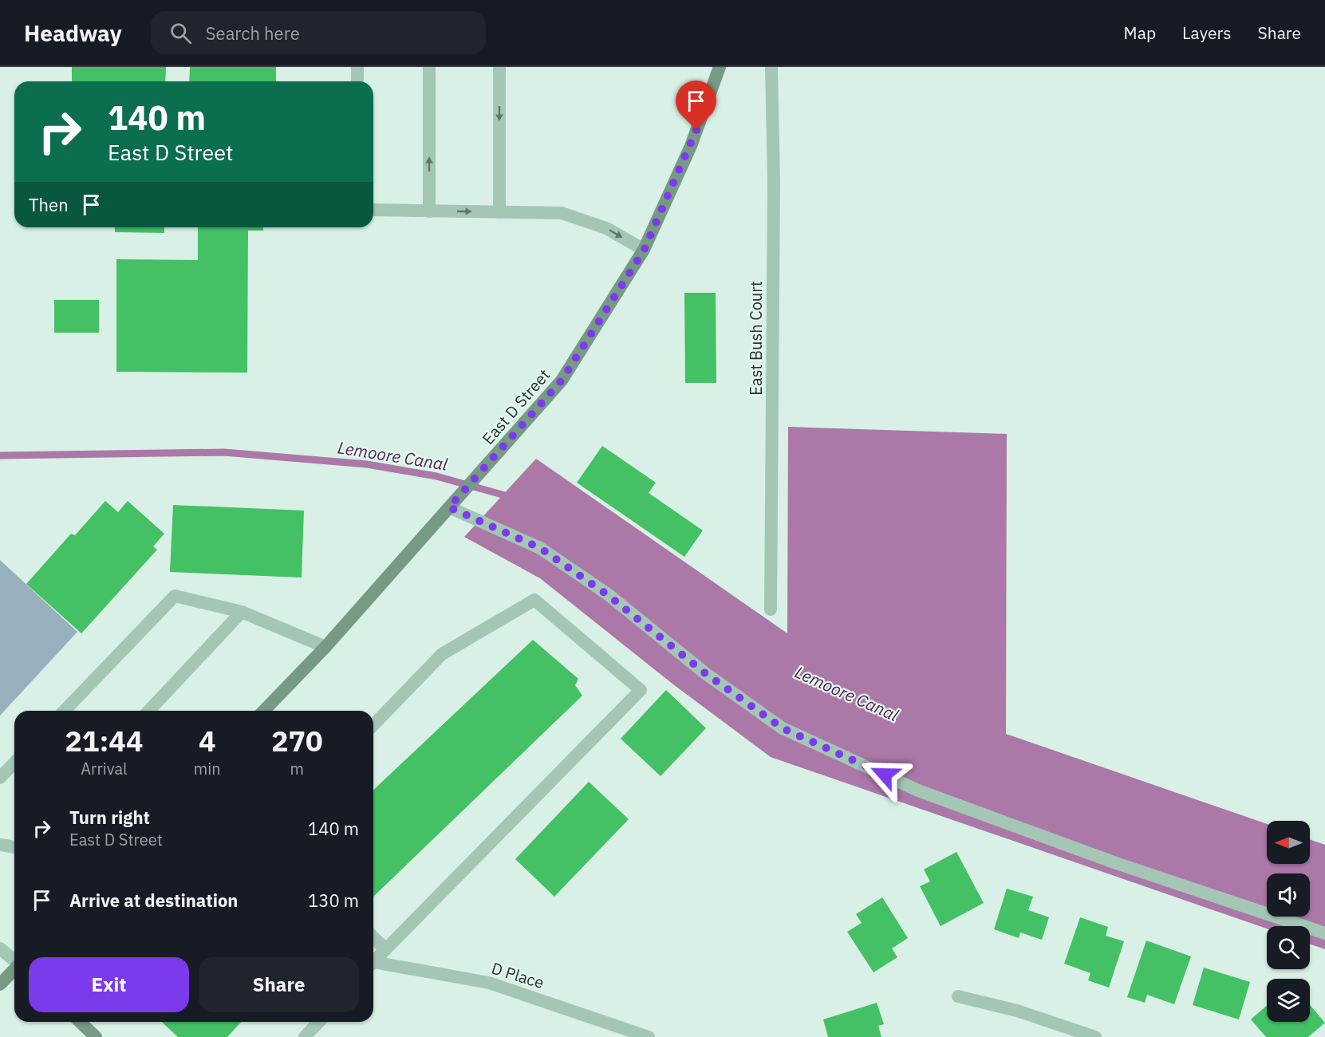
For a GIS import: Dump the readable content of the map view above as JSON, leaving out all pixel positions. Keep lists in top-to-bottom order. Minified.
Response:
{"streets":{"main road":["East D Street"],"street":["East Bush Court","D Place"]},"water":["Lemoore Canal"],"north":"left","page":{"header":"Headway","search":"Search here","nav":["Map","Layers","Share"],"turn":["140 m","East D Street"],"then":"Then","eta":["21:44","Arrival","4","min","270","m"],"list":[{"name":"Turn right","note":"East D Street","value":"140 m"},{"name":"Arrive at destination","value":"130 m"}],"buttons":["Exit","Share"]}}
